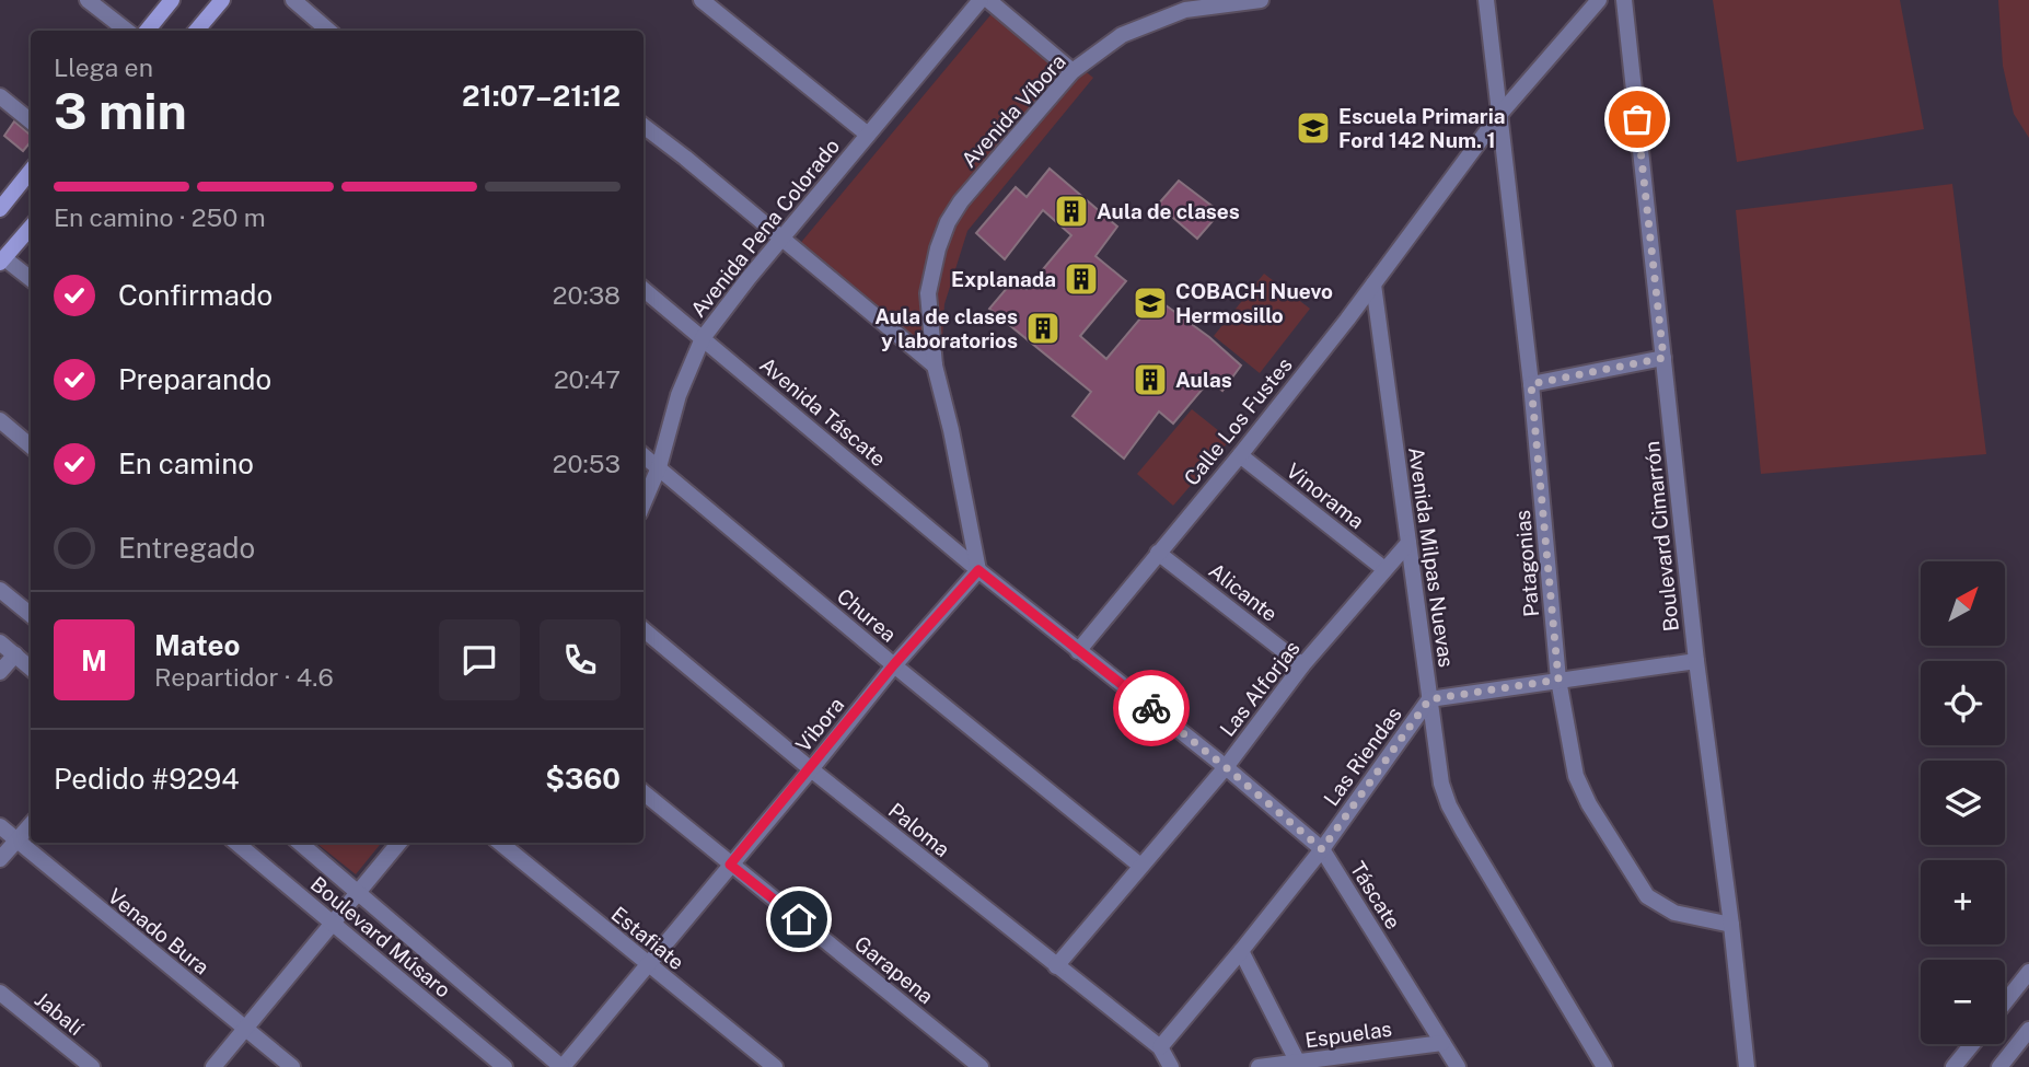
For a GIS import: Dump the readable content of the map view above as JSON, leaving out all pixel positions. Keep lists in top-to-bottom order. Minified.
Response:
{"streets":{"street":["Avenida Víbora","Avenida Pena Colorado","Avenida Táscate","Calle Los Fustes","Vinorama","Boulevard Cimarrón","Avenida Milpas Nuevas","Patagonias","Alicante","Churea","Las Alforjas","Vibora","Las Riendas","Paloma","Táscate","Venado Bura","Boulevard Músaro","Estafiate","Garapena","Jabalí","Espuelas"]},"crossings":[["Avenida Pena Colorado","Avenida Táscate"],["Avenida Pena Colorado","Churea"],["Avenida Táscate","Vibora"],["Avenida Táscate","Táscate"],["Calle Los Fustes","Vinorama"],["Calle Los Fustes","Avenida Milpas Nuevas"],["Calle Los Fustes","Patagonias"],["Calle Los Fustes","Alicante"],["Calle Los Fustes","Táscate"],["Vinorama","Las Alforjas"],["Boulevard Cimarrón","Patagonias"],["Boulevard Cimarrón","Las Riendas"],["Avenida Milpas Nuevas","Las Alforjas"],["Avenida Milpas Nuevas","Las Riendas"],["Patagonias","Las Riendas"],["Alicante","Las Alforjas"],["Churea","Las Alforjas"],["Churea","Vibora"],["Las Alforjas","Paloma"],["Las Alforjas","Táscate"],["Vibora","Paloma"],["Vibora","Táscate"],["Vibora","Boulevard Músaro"],["Vibora","Estafiate"],["Vibora","Garapena"],["Las Riendas","Paloma"],["Las Riendas","Táscate"],["Táscate","Espuelas"]],"places":{"school or university":["Escuela Primaria Ford 142 Num. 1","COBACH Nuevo Hermosillo"],"building":["Aula de clases","Explanada","Aula de clases y laboratorios","Aulas"]},"north":"top right","page":{"heading":["3 min","Llega en","21:07–21:12"],"panel":["Mateo","Repartidor · 4.6","Pedido #9294","$360"],"bar":"En camino · 250 m","list":[["Confirmado","20:38"],["Preparando","20:47"],["En camino","20:53"],"Entregado"],"map_buttons":["+","−"],"round":"M"}}
